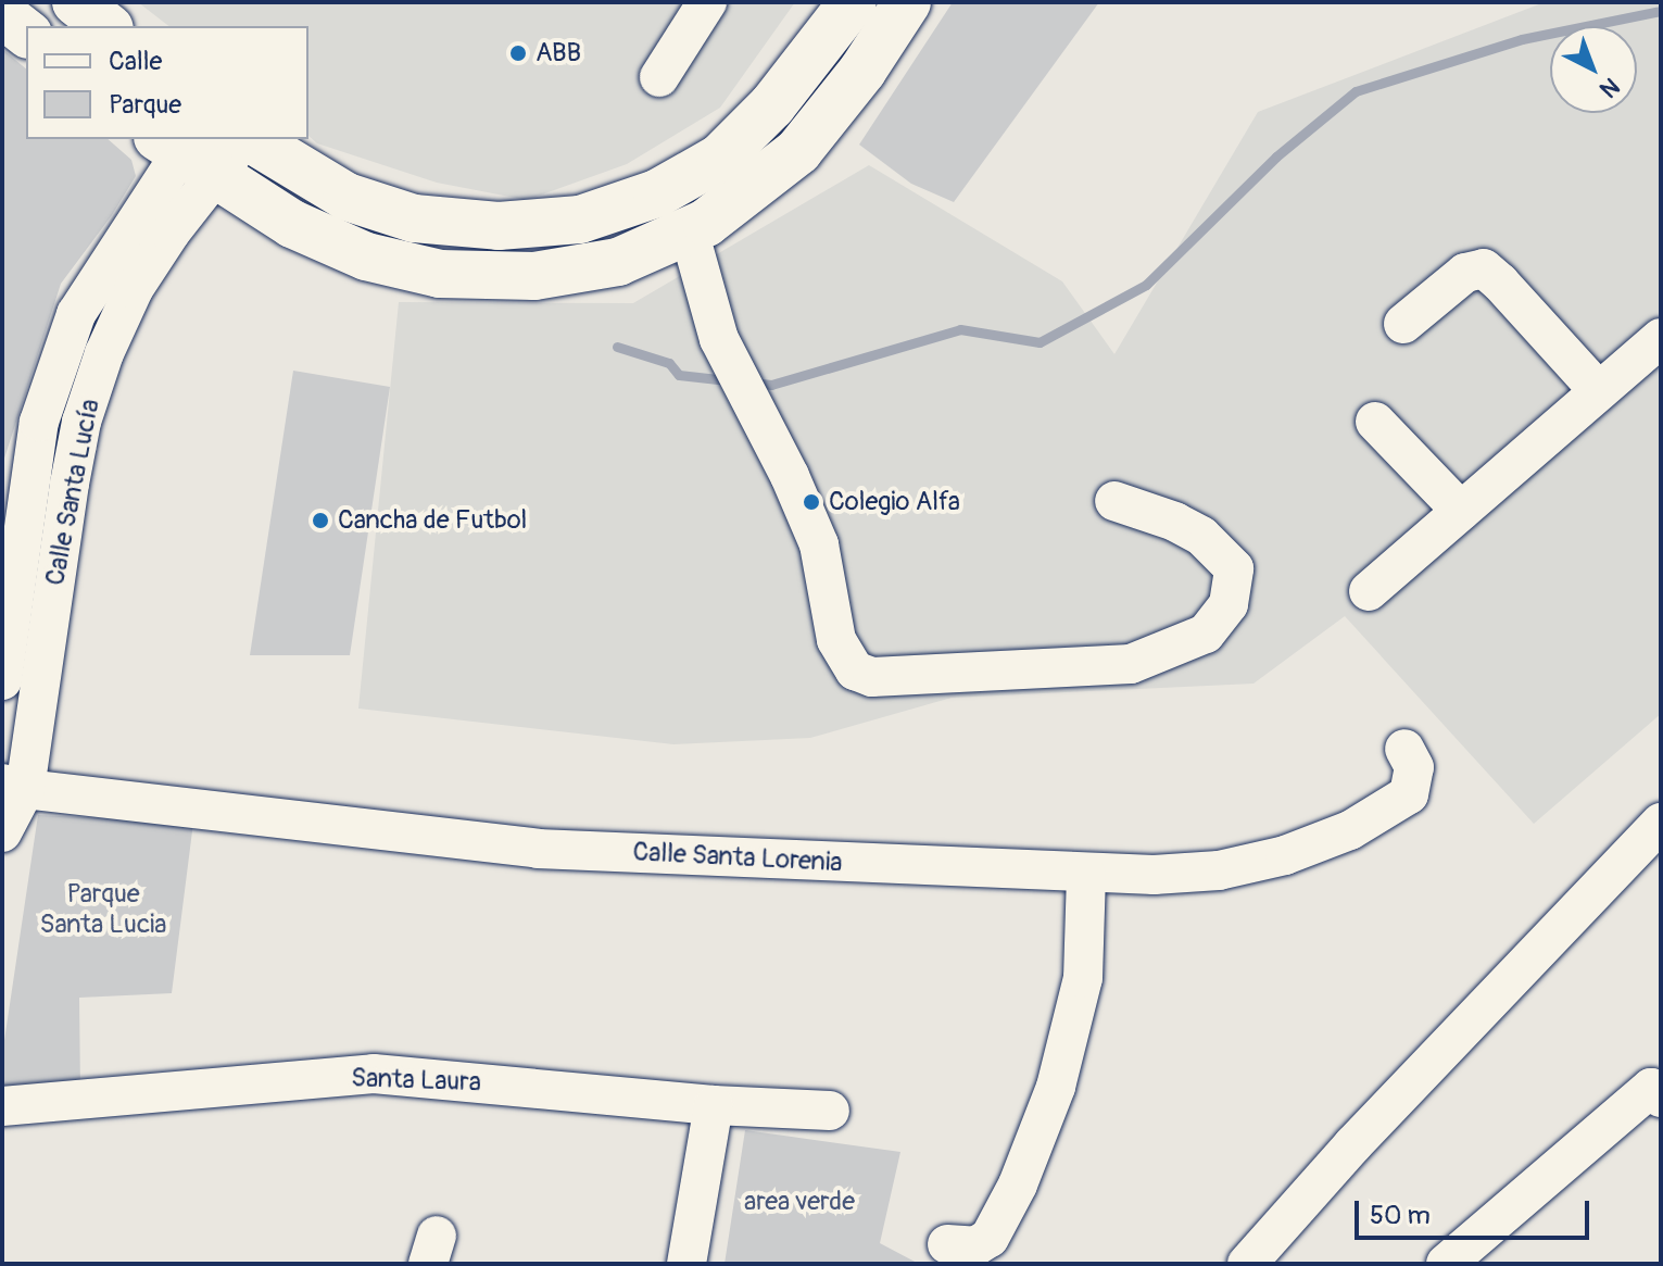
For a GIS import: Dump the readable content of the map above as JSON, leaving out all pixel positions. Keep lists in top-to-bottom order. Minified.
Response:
{"streets":{"street":["Calle Santa Lucía","Calle Santa Lorenia","Santa Laura"]},"crossings":[["Calle Santa Lucía","Calle Santa Lorenia"]],"parks":["Parque Santa Lucia","area verde"],"places":["ABB","Colegio Alfa","Cancha de Futbol"],"legend":["Calle","Parque"],"scale_bar":"50 m","north":"bottom right"}
